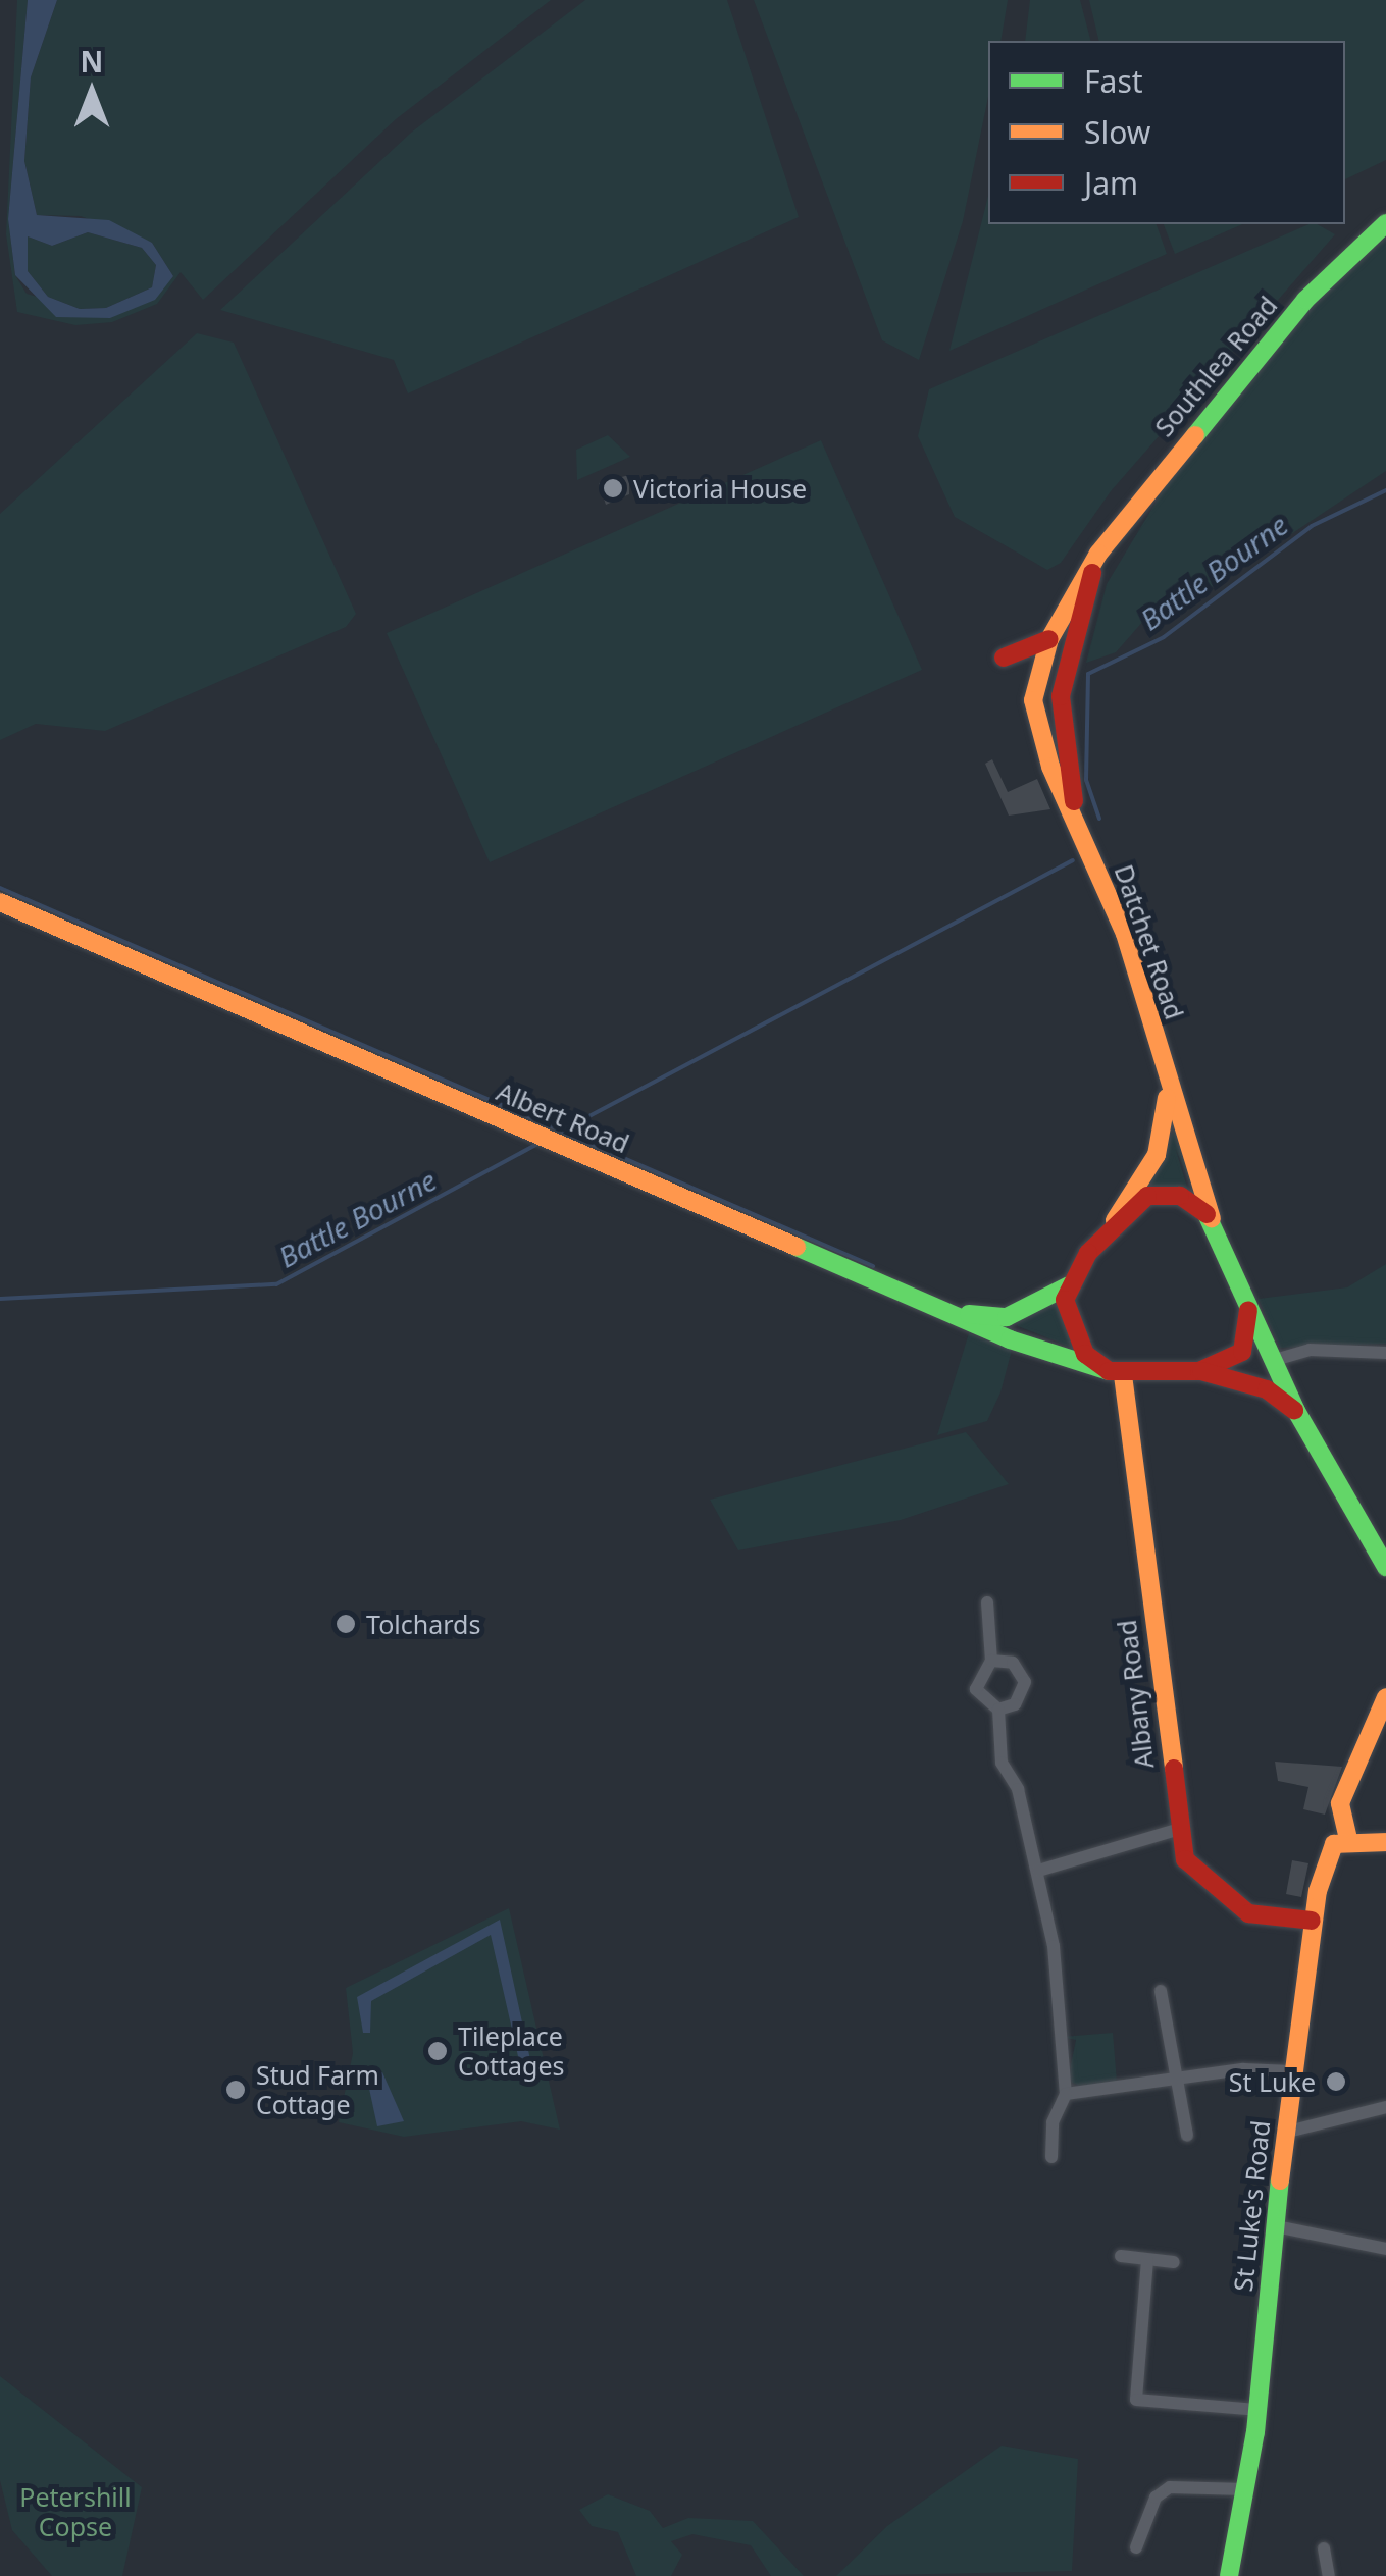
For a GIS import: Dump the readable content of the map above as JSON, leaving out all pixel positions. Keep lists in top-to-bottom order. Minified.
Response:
{"streets":{"main road":["Southlea Road","Datchet Road","Albert Road","Albany Road","St Luke's Road"]},"crossings":[["Southlea Road","Datchet Road"],["Datchet Road","Albert Road"],["Datchet Road","Albany Road"],["Albert Road","Albany Road"],["Albany Road","St Luke's Road"]],"water":["Battle Bourne"],"parks":["Petershill Copse"],"places":["Victoria House","Tolchards","Tileplace Cottages","St Luke","Stud Farm Cottage"],"legend":["Fast","Slow","Jam"],"north":"top"}
